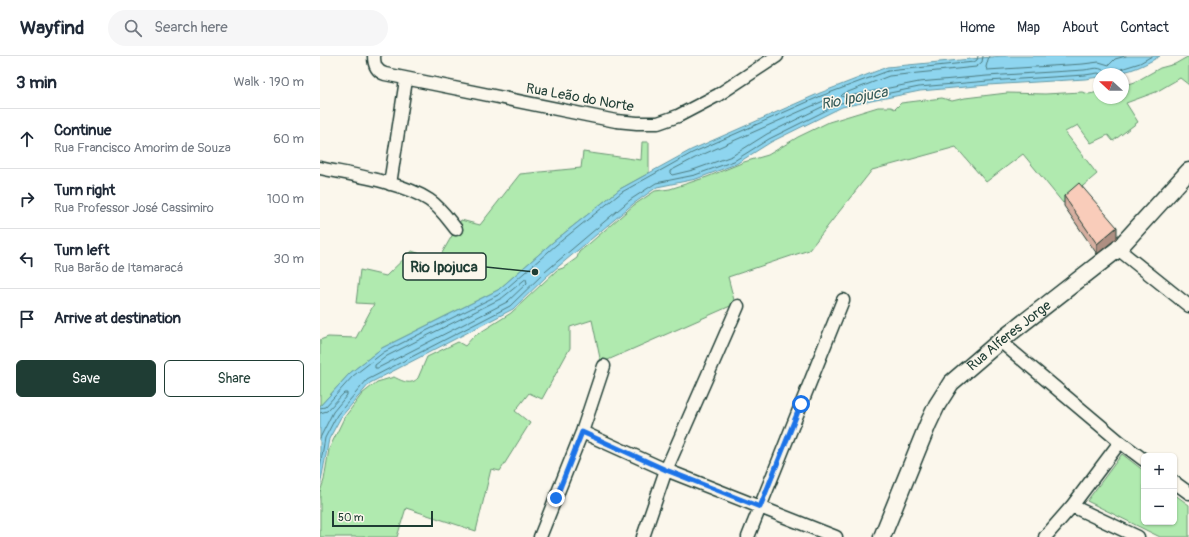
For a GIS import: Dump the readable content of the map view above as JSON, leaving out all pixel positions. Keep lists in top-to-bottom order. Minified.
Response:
{"streets":{"street":["Rua Leão do Norte","Rua Alferes Jorge"]},"water":["Rio Ipojuca"],"places":["Rio Ipojuca"],"scale_bar":"50 m","north":"left","page":{"header":"Wayfind","search":"Search here","nav":["Home","Map","About","Contact"],"heading":["3 min","Walk · 190 m"],"list":[["Continue","Rua Francisco Amorim de Souza","60 m"],["Turn right","Rua Professor José Cassimiro","100 m"],["Turn left","Rua Barão de Itamaracá","30 m"],"Arrive at destination"],"buttons":["Save","Share"],"map_buttons":["+","−"],"scale":"50 m"}}
